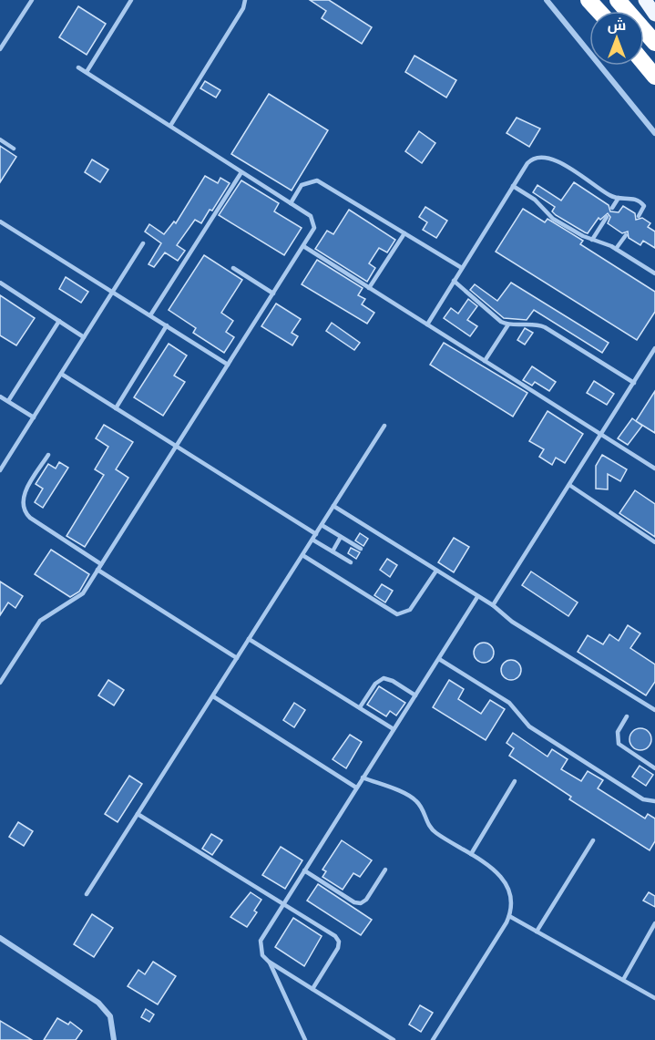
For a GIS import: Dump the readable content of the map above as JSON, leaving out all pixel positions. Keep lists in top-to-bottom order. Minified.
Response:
{"north":"top"}
